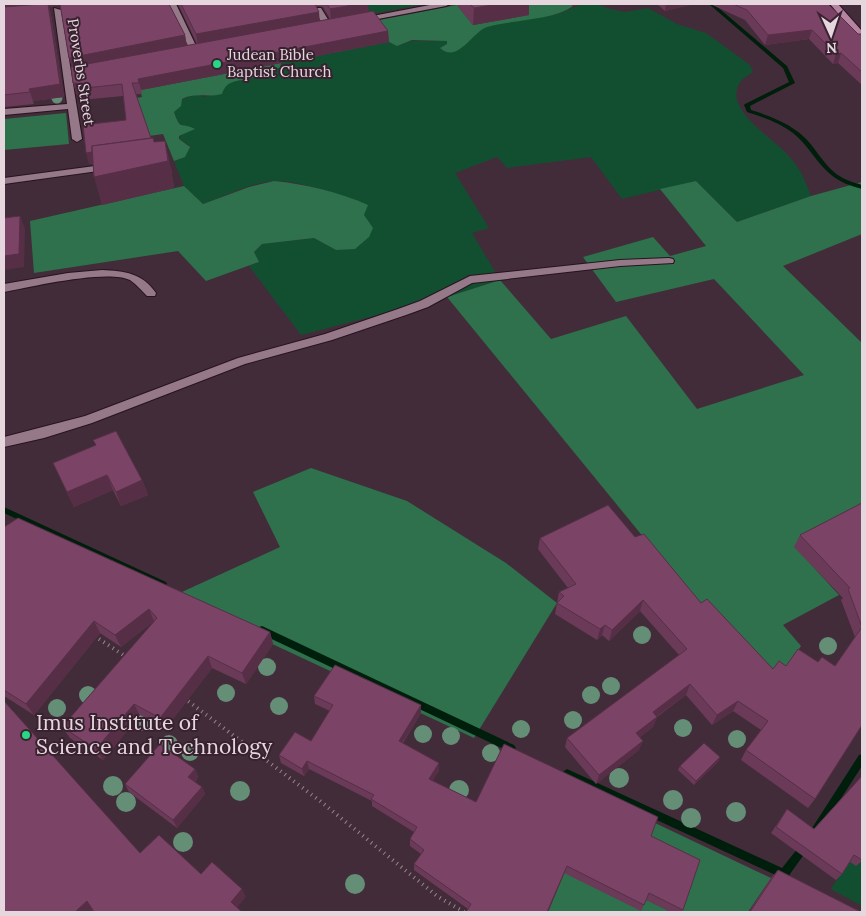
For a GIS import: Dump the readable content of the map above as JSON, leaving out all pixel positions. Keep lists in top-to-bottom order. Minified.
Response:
{"streets":{"street":["Proverbs Street"]},"places":["Judean Bible Baptist Church","Imus Institute of Science and Technology"],"north":"bottom"}
